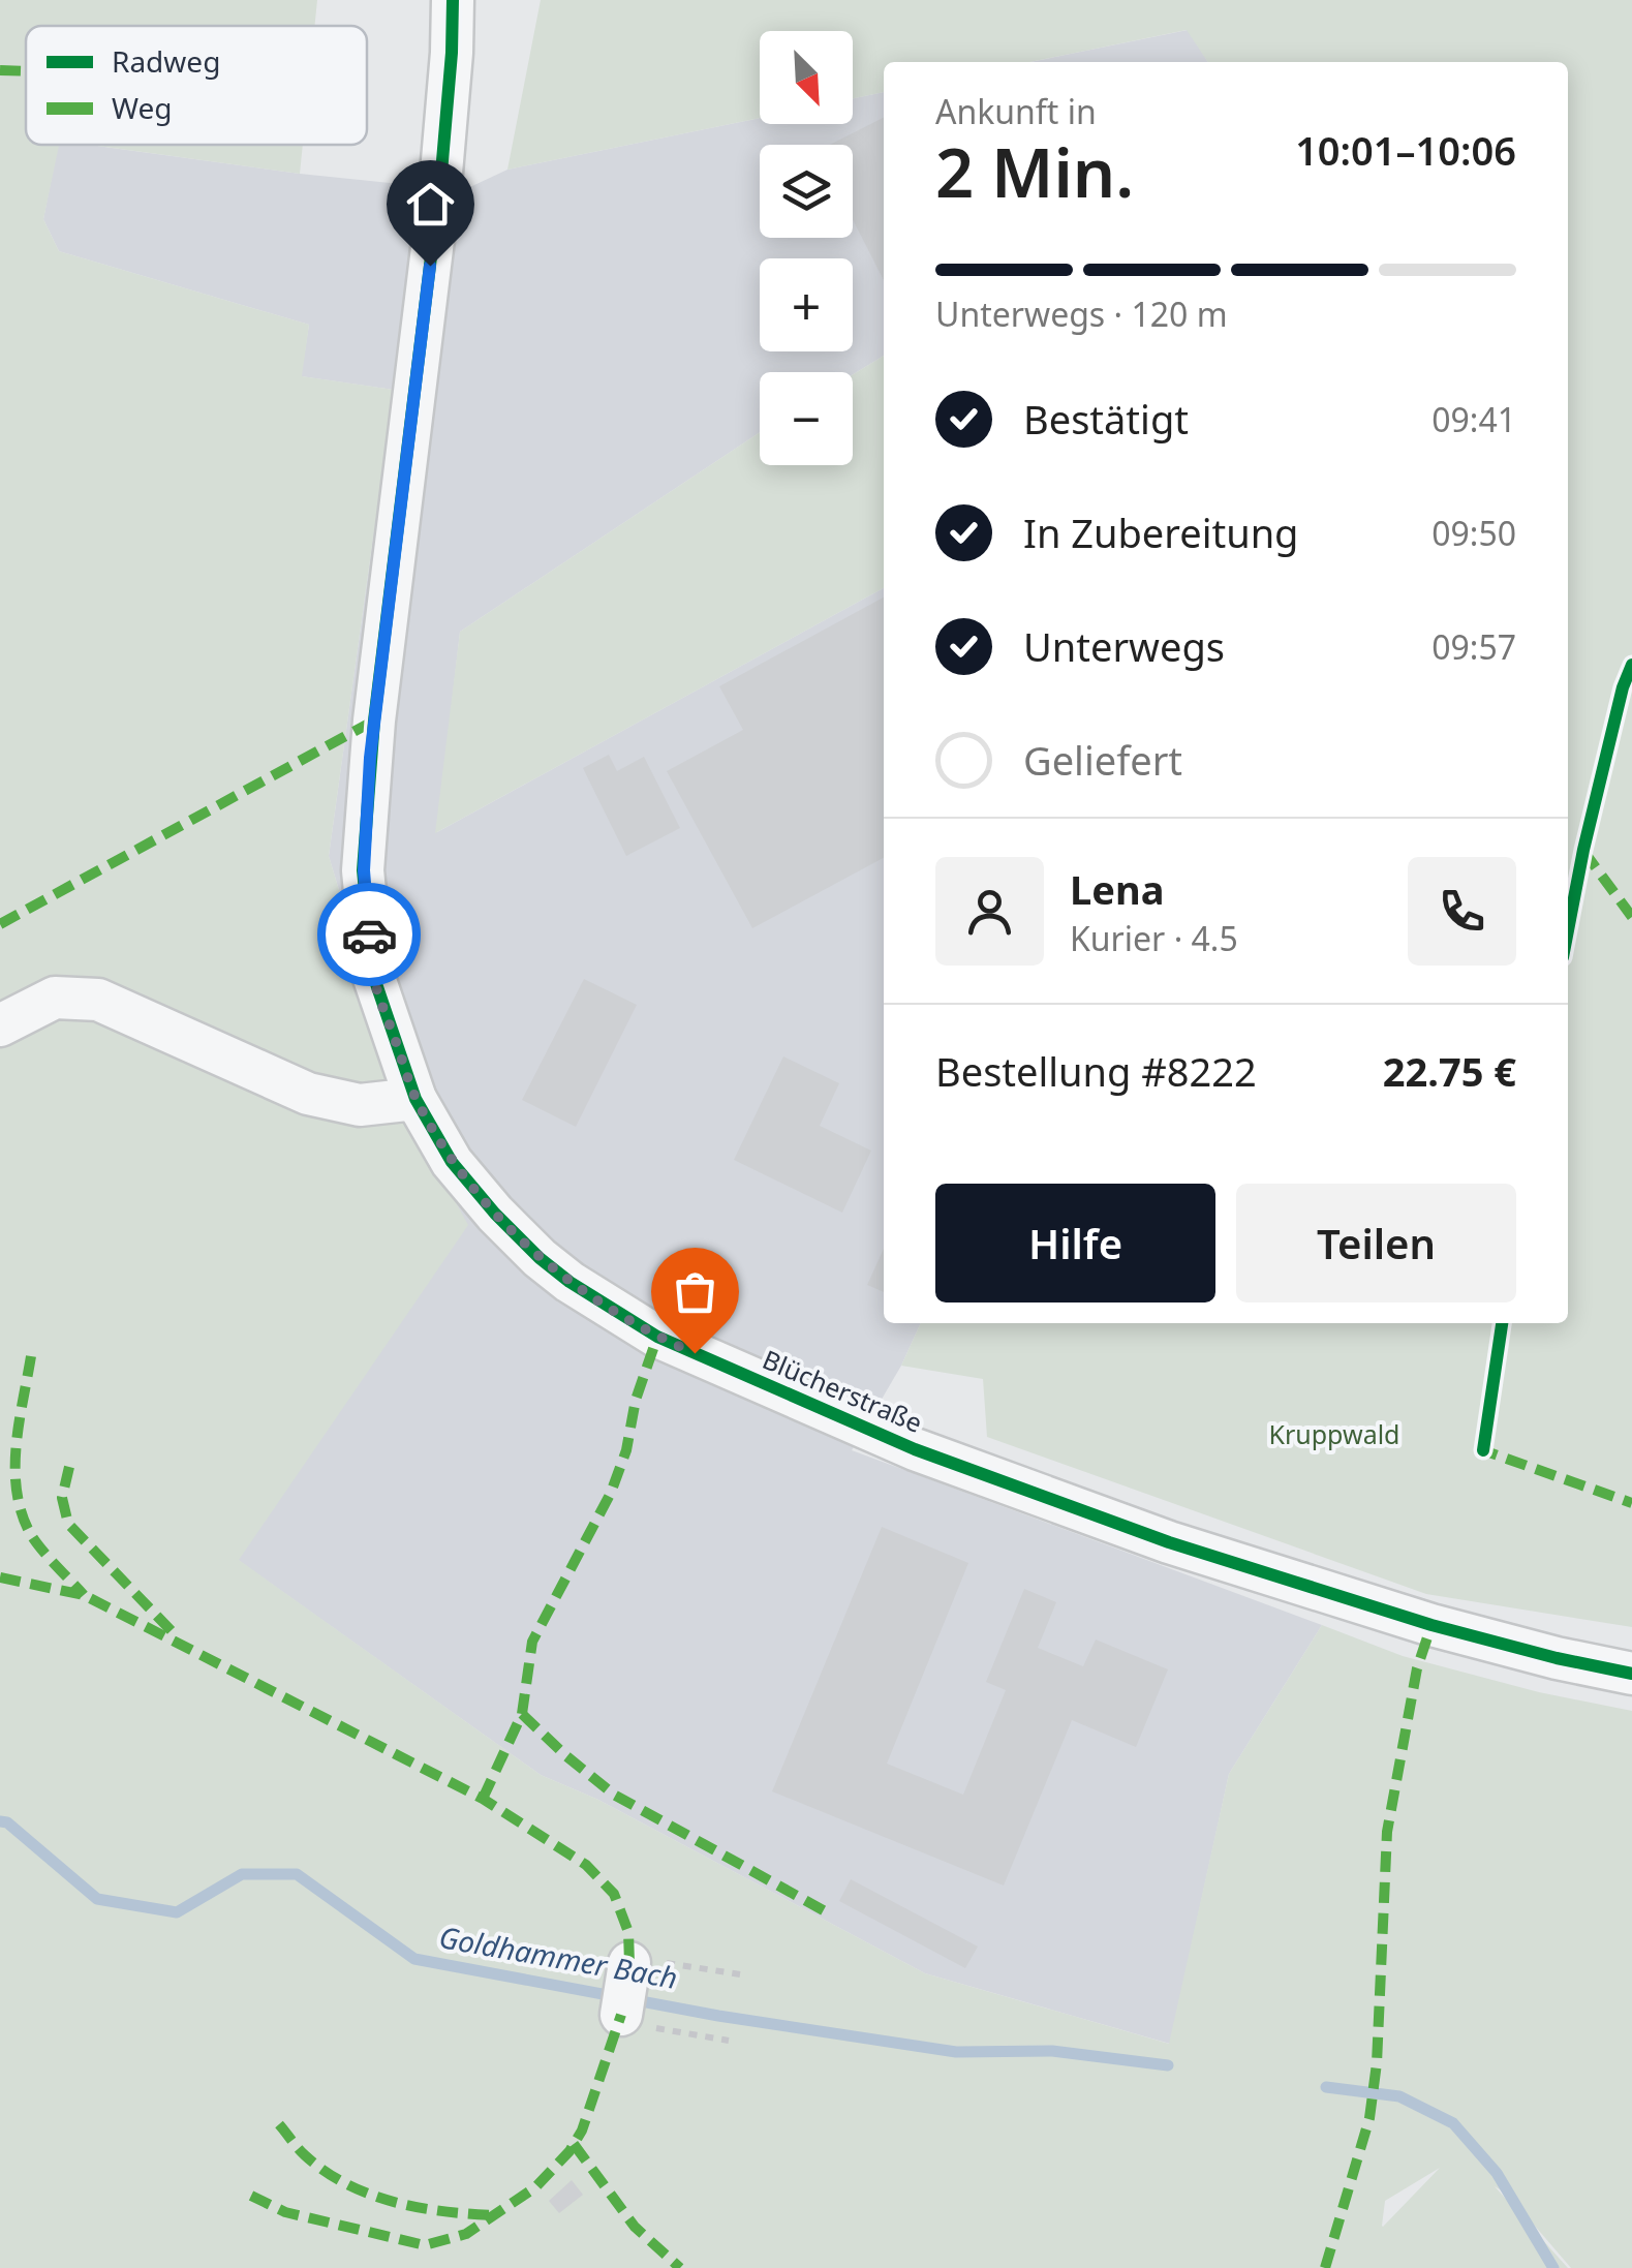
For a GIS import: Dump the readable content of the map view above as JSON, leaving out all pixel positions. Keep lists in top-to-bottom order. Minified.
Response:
{"streets":{"street":["Blücherstraße"]},"water":["Goldhammer Bach"],"parks":["Kruppwald"],"legend":["Radweg","Weg"],"north":"bottom right","page":{"map_buttons":["+","−"],"heading":["2 Min.","Ankunft in","10:01–10:06"],"panel":["Lena","Kurier · 4.5","Bestellung #8222","22.75 €"],"bar":"Unterwegs · 120 m","list":[["Bestätigt","09:41"],["In Zubereitung","09:50"],["Unterwegs","09:57"],"Geliefert"],"buttons":["Hilfe","Teilen"]}}
